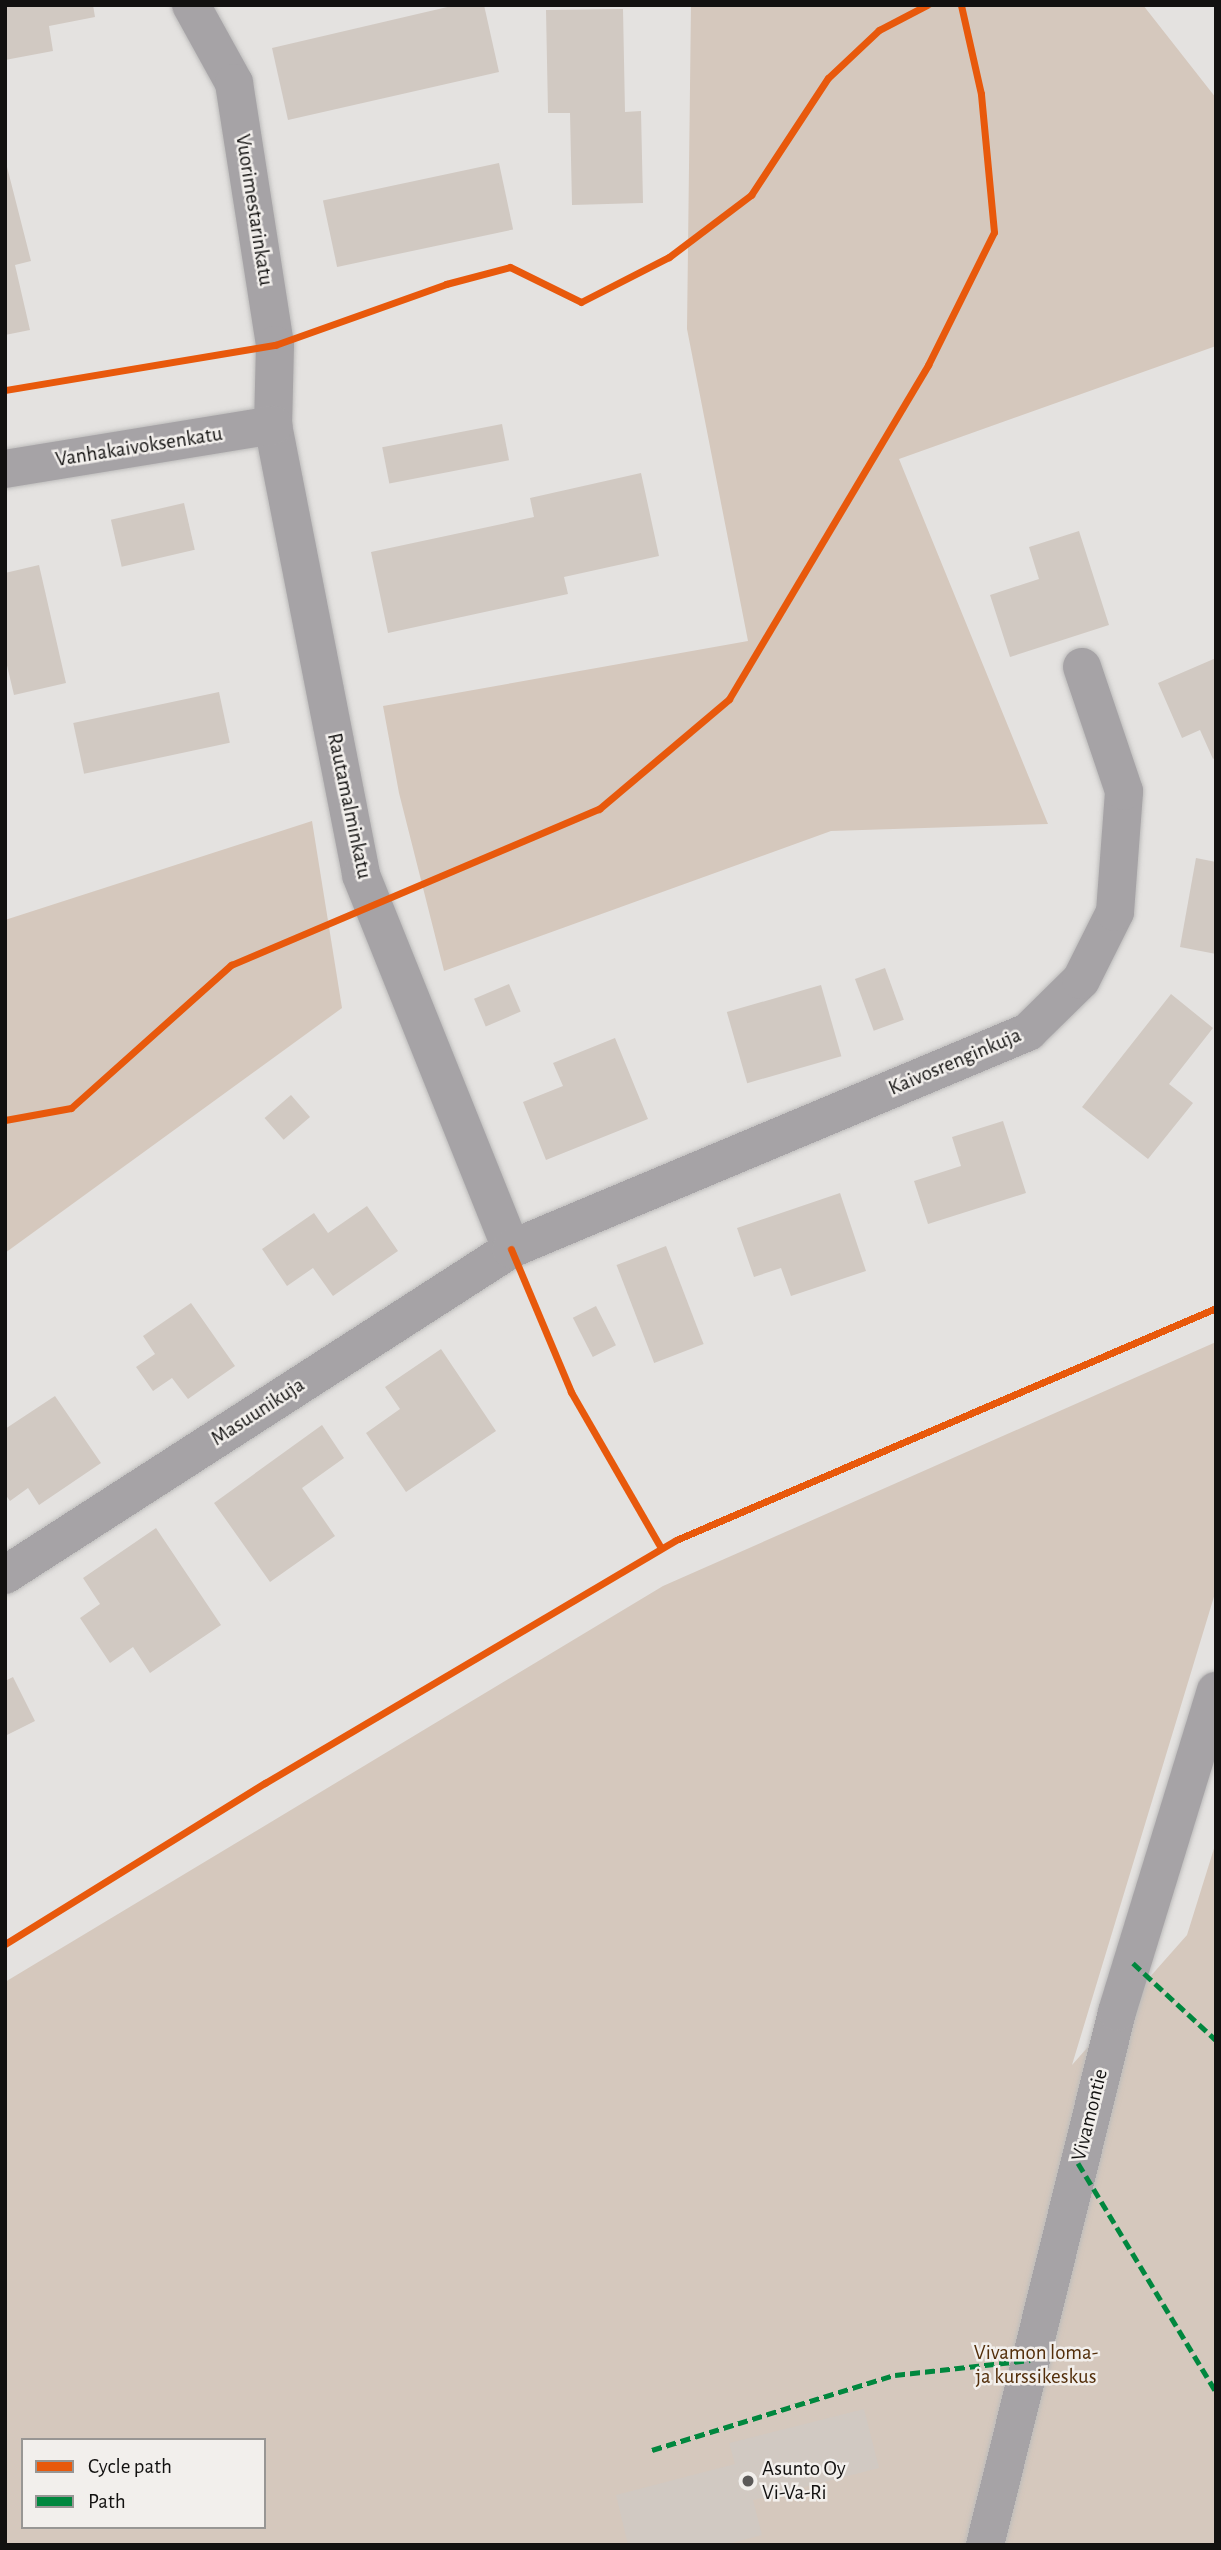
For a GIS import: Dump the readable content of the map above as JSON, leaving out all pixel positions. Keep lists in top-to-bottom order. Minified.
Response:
{"streets":{"street":["Vuorimestarinkatu","Vanhakaivoksenkatu","Rautamalminkatu","Kaivosrenginkuja","Masuunikuja","Vivamontie"]},"crossings":[["Vuorimestarinkatu","Vanhakaivoksenkatu"],["Vuorimestarinkatu","Rautamalminkatu"],["Vanhakaivoksenkatu","Rautamalminkatu"],["Rautamalminkatu","Kaivosrenginkuja"],["Rautamalminkatu","Masuunikuja"],["Kaivosrenginkuja","Masuunikuja"]],"parks":["Vivamon loma- ja kurssikeskus"],"places":["Asunto Oy Vi-Va-Ri"],"legend":["Cycle path","Path"]}
